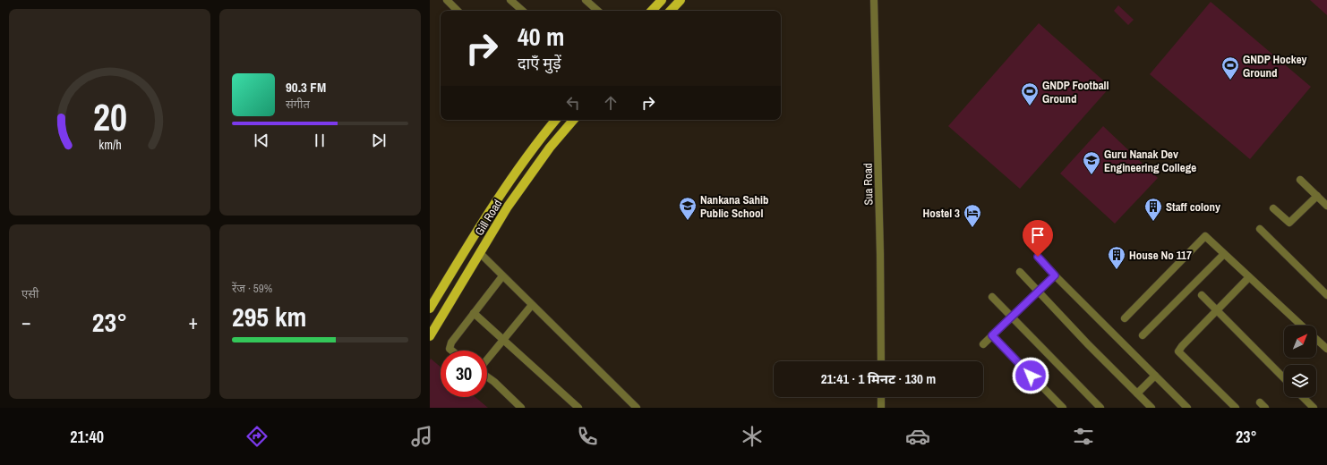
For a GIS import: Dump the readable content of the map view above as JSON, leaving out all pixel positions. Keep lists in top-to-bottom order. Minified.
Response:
{"streets":{"main road":["Gill Road"],"street":["Sua Road"]},"places":{"sports":["GNDP Hockey Ground","GNDP Football Ground"],"school or university":["Guru Nanak Dev Engineering College","Nankana Sahib Public School"],"building":["Staff colony","House No 117"],"hotel":["Hostel 3"]},"north":"top right","page":{"turn":["40 m","दाएँ मुड़ें"],"song":["90.3 FM","संगीत"],"tile":["एसी",["रेंज · 59%","295 km"]],"heat":["−","23°","+"],"limit":"30","trip":"21:41 · 1 मिनट · 130 m","tabs":["21:40","23°"],"gauge":["20","km/h"]}}
